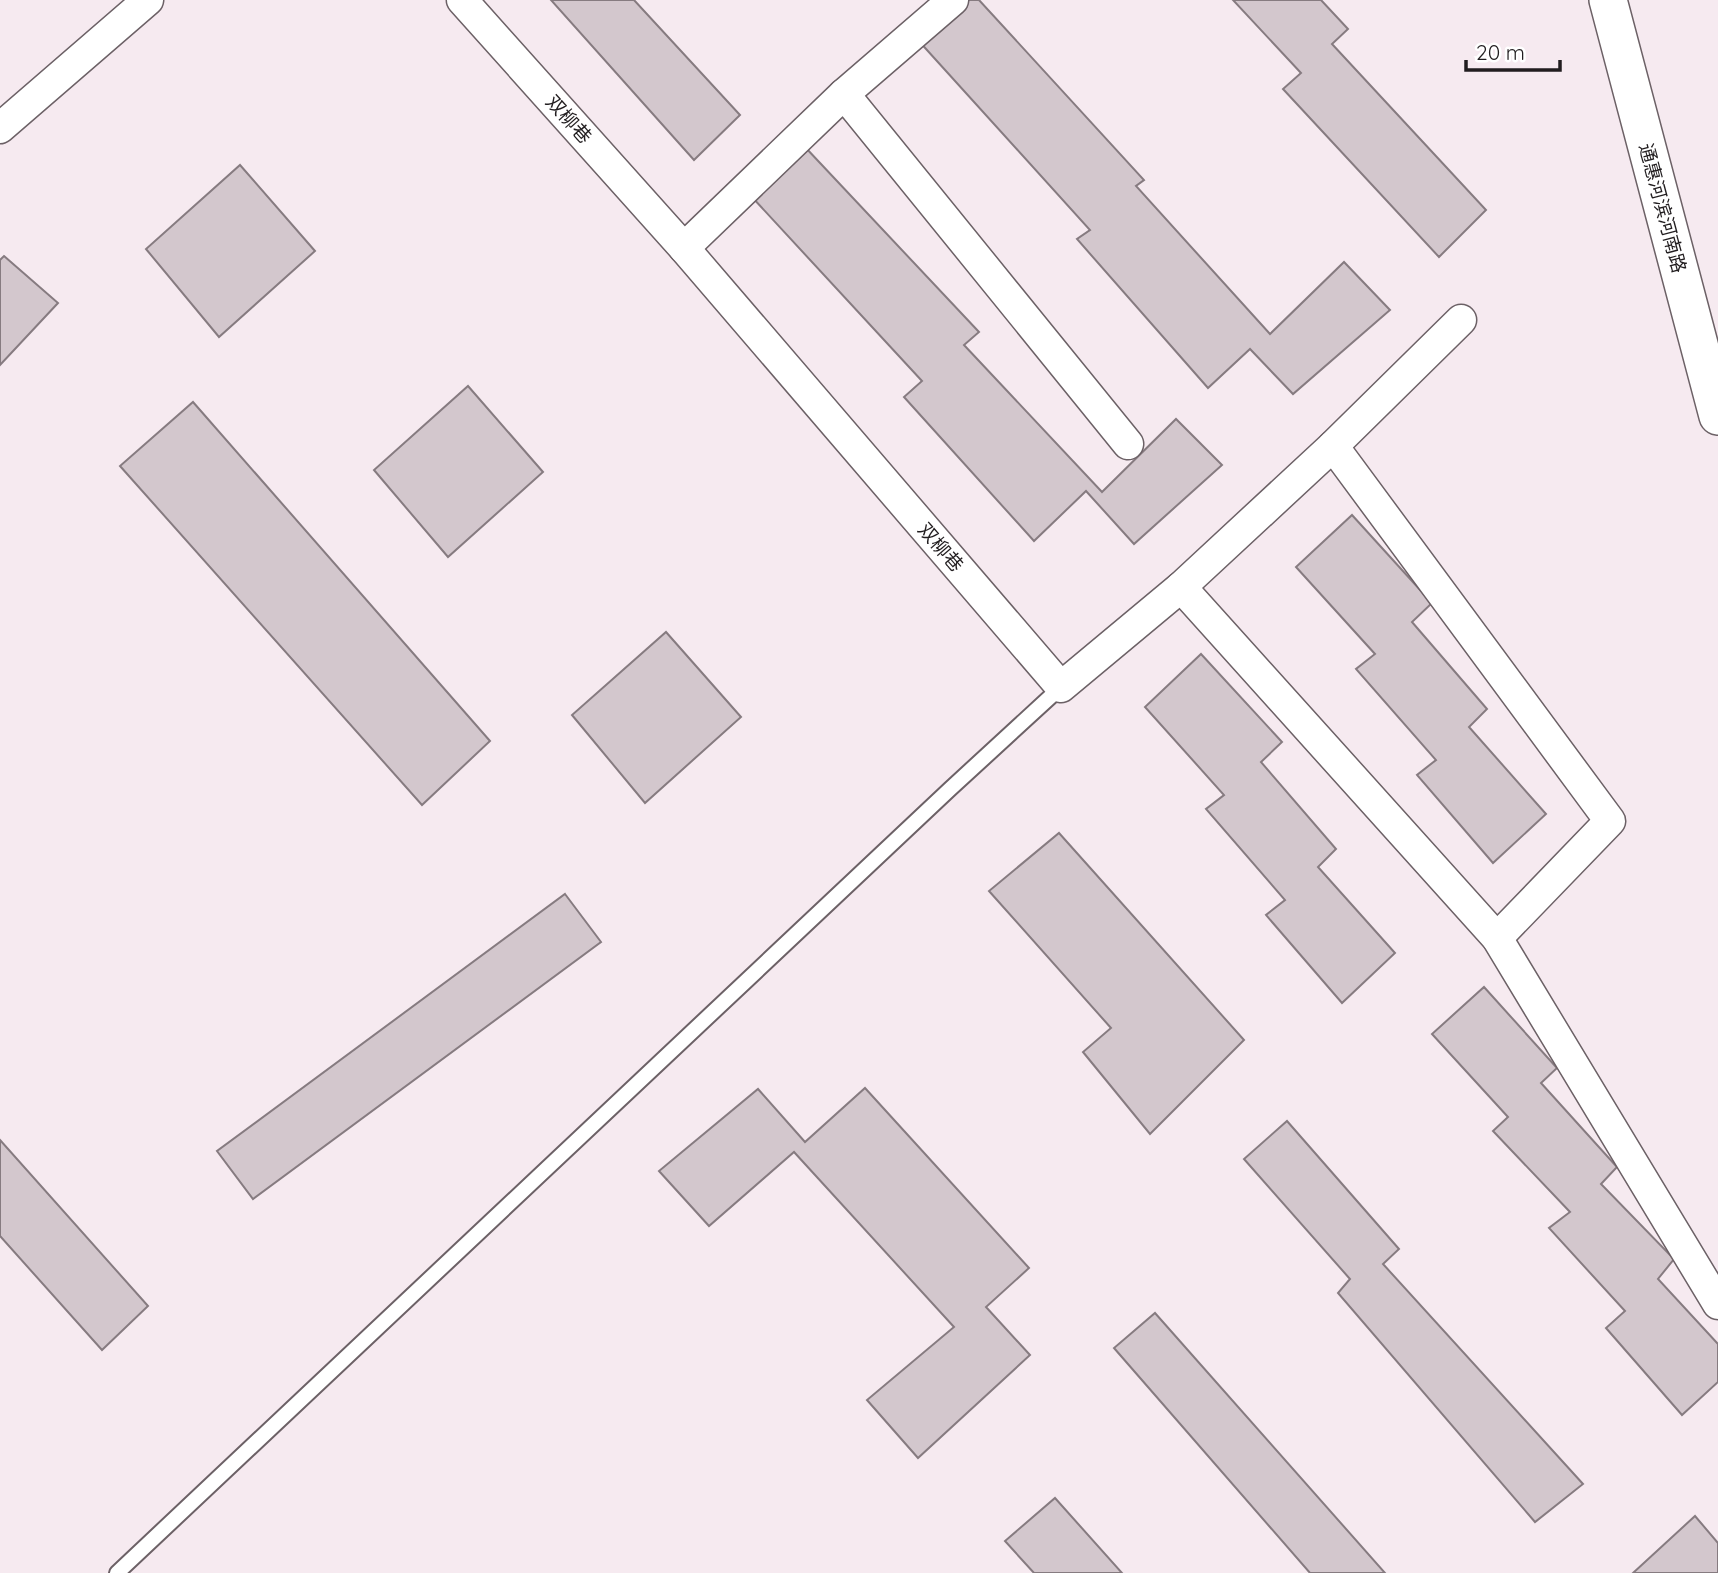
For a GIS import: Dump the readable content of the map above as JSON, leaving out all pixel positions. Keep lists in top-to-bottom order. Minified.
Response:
{"streets":{"street":["双柳巷","通惠河滨河南路"]},"scale_bar":"20 m"}
